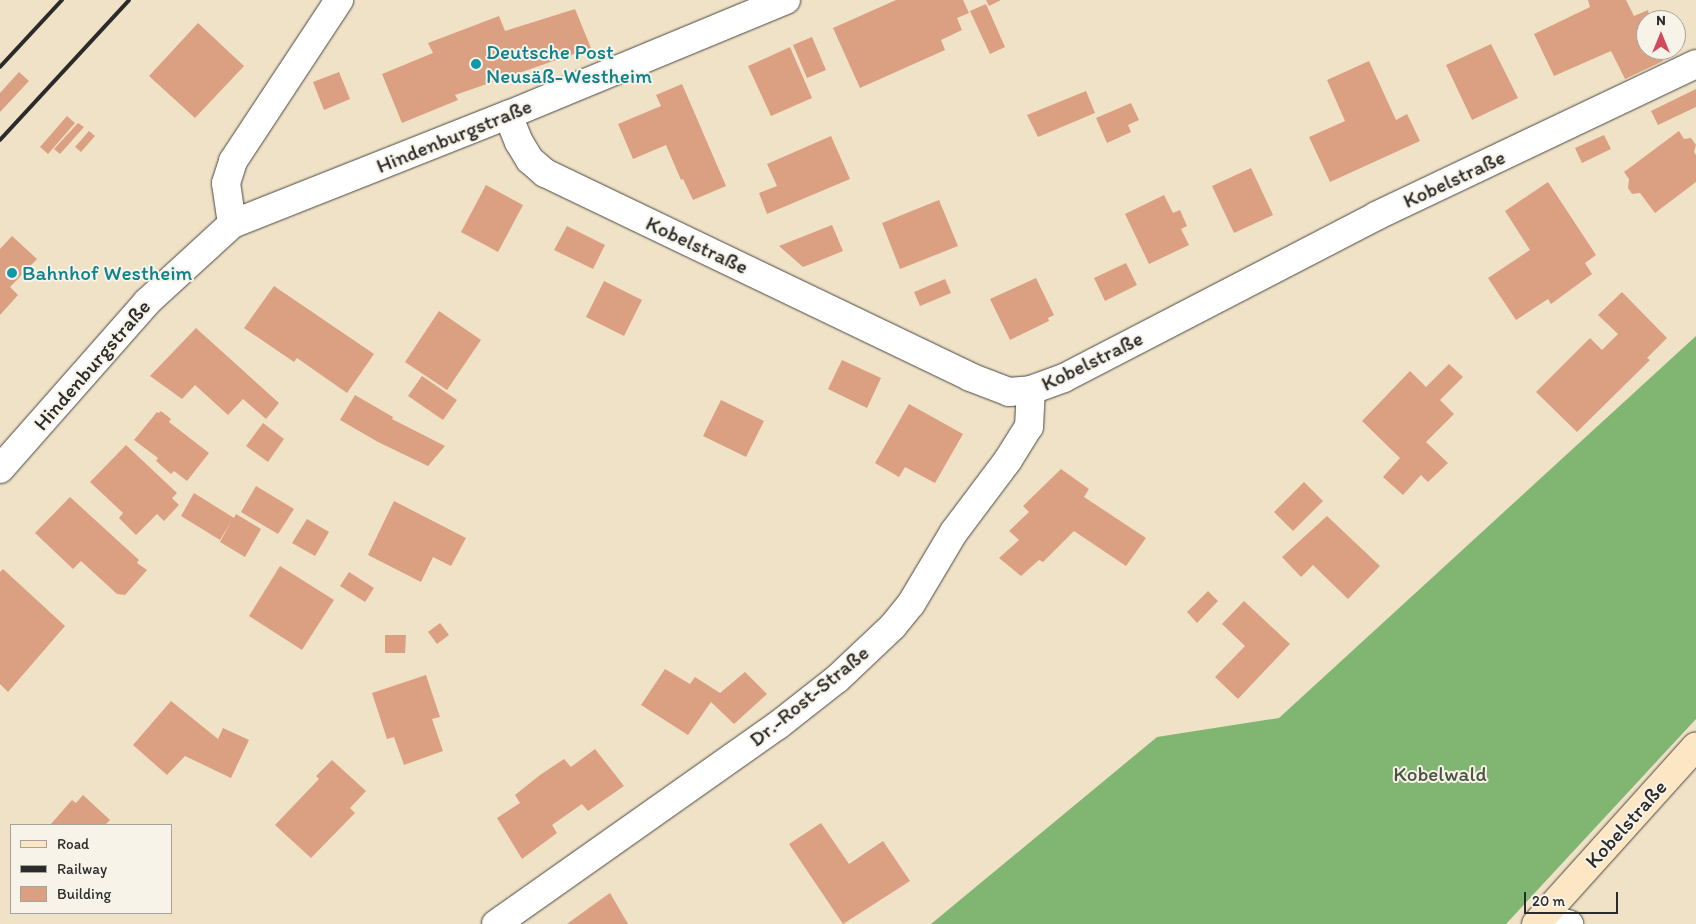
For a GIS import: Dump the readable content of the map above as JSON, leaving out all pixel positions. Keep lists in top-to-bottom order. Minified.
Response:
{"streets":{"street":["Hindenburgstraße","Kobelstraße","Dr.-Rost-Straße"]},"crossings":[["Hindenburgstraße","Kobelstraße"],["Kobelstraße","Dr.-Rost-Straße"]],"parks":["Kobelwald"],"places":["Deutsche Post Neusäß-Westheim","Bahnhof Westheim"],"legend":["Road","Railway","Building"],"scale_bar":"20 m","north":"top"}
